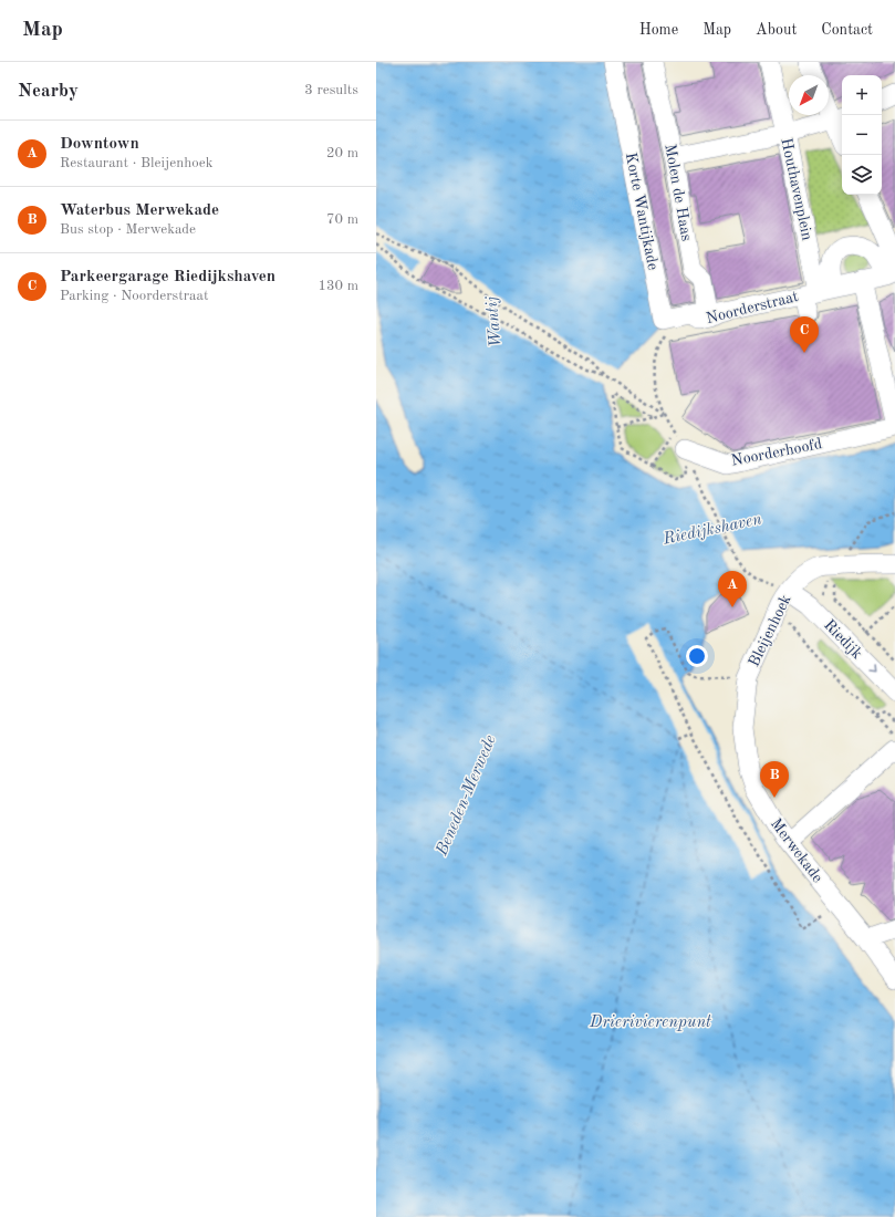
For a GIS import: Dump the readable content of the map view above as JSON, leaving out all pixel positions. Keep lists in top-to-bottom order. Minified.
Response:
{"streets":{"street":["Houthavenplein","Molen de Haas","Korte Wantijkade","Noorderstraat","Noorderhoofd","Bleijenhoek","Riedijk","Merwekade"]},"crossings":[["Houthavenplein","Noorderstraat"],["Molen de Haas","Korte Wantijkade"],["Molen de Haas","Noorderstraat"],["Korte Wantijkade","Noorderstraat"],["Bleijenhoek","Riedijk"],["Bleijenhoek","Merwekade"]],"one_way":["Riedijk"],"water":["Wantij","Riedijkshaven","Beneden-Merwede","Drierivierenpunt"],"north":"bottom left","page":{"header":"Map","nav":["Home","Map","About","Contact"],"heading":["Nearby","3 results"],"map_buttons":["+","−"],"list":[{"mark":"A","name":"Downtown","note":"Restaurant · Bleijenhoek","value":"20 m"},{"mark":"B","name":"Waterbus Merwekade","note":"Bus stop · Merwekade","value":"70 m"},{"mark":"C","name":"Parkeergarage Riedijkshaven","note":"Parking · Noorderstraat","value":"130 m"}],"pins":["C","A","B"]}}
